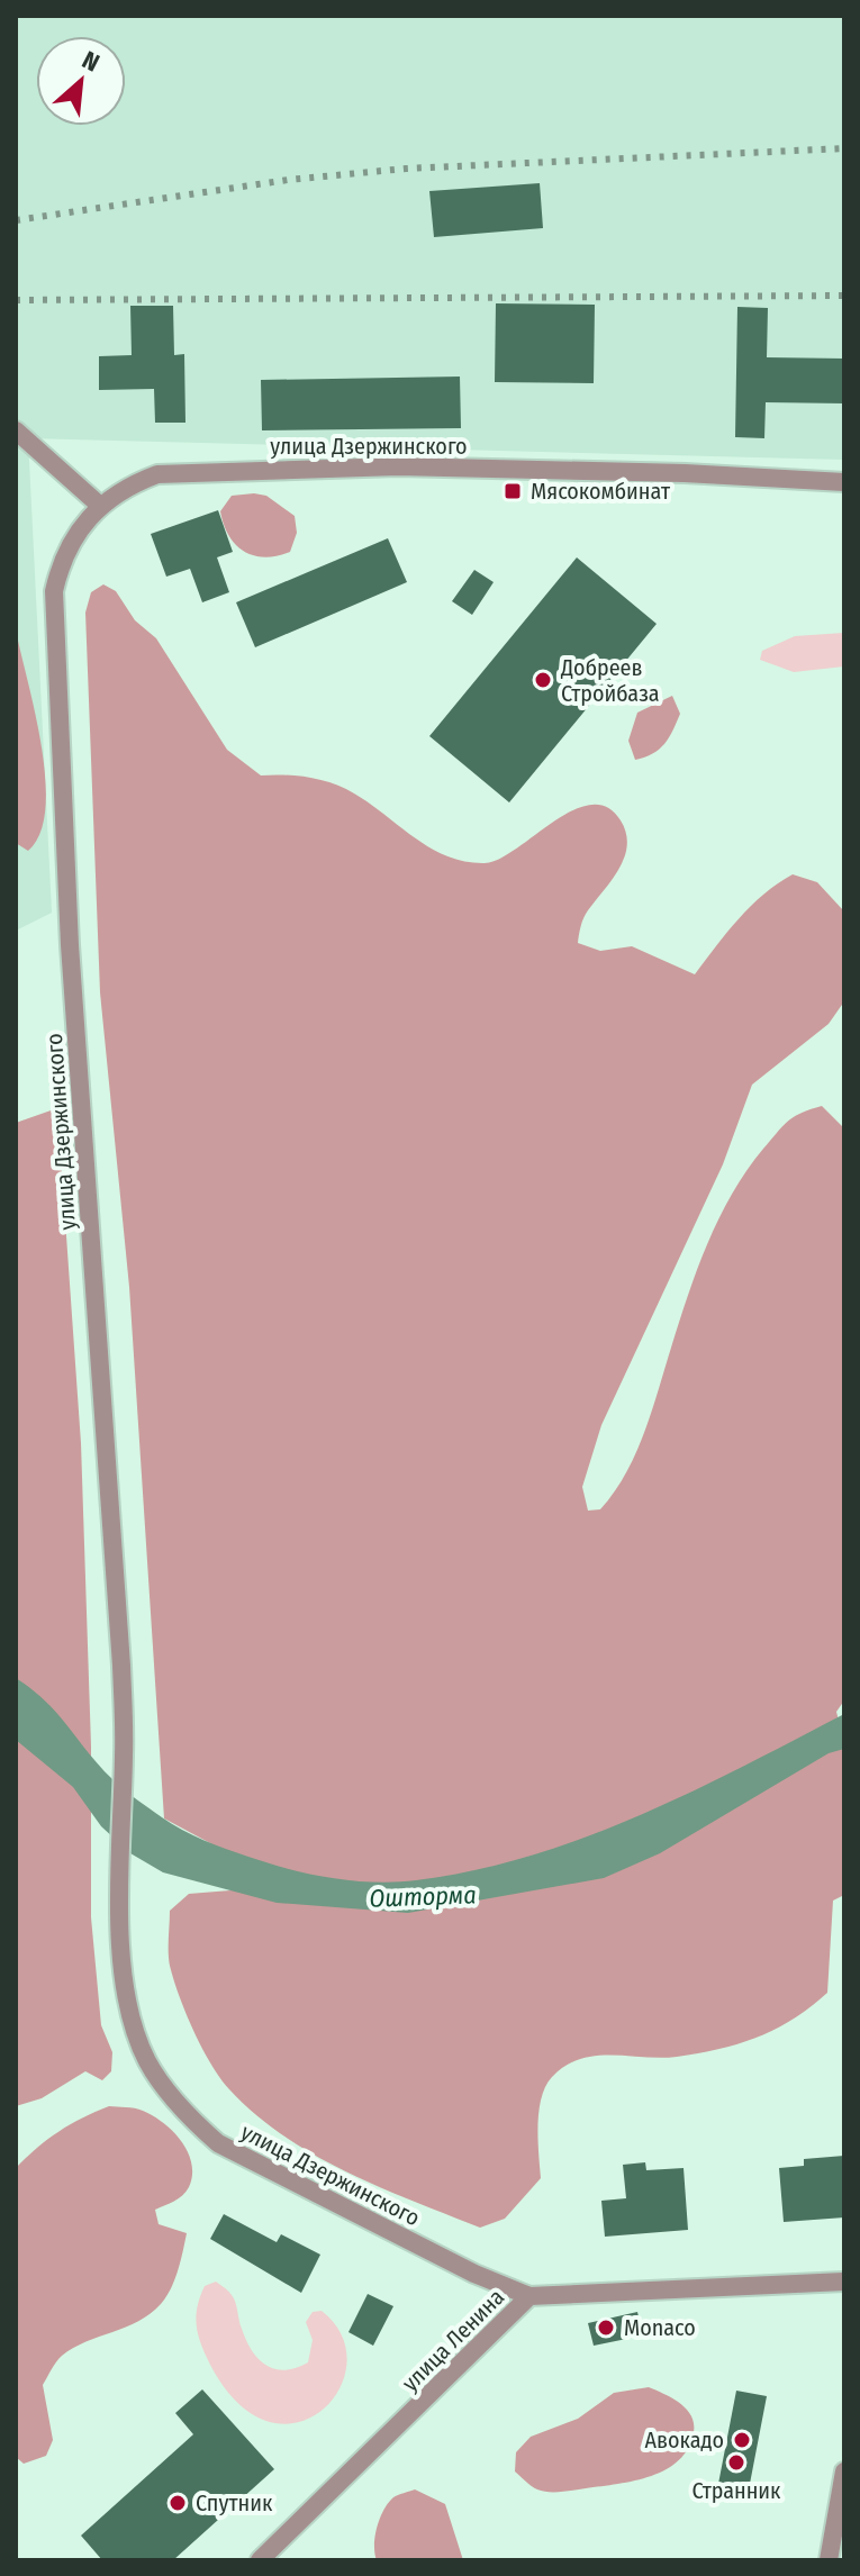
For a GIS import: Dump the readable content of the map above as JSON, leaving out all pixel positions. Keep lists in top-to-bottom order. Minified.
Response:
{"streets":{"street":["улица Дзержинского","улица Ленина"]},"crossings":[["улица Дзержинского","улица Ленина"]],"water":["Ошторма"],"places":{"transit":["Мясокомбинат"],"other":["Добреев Стройбаза","Monaco","Авокадо","Странник","Спутник"]},"north":"top right"}
